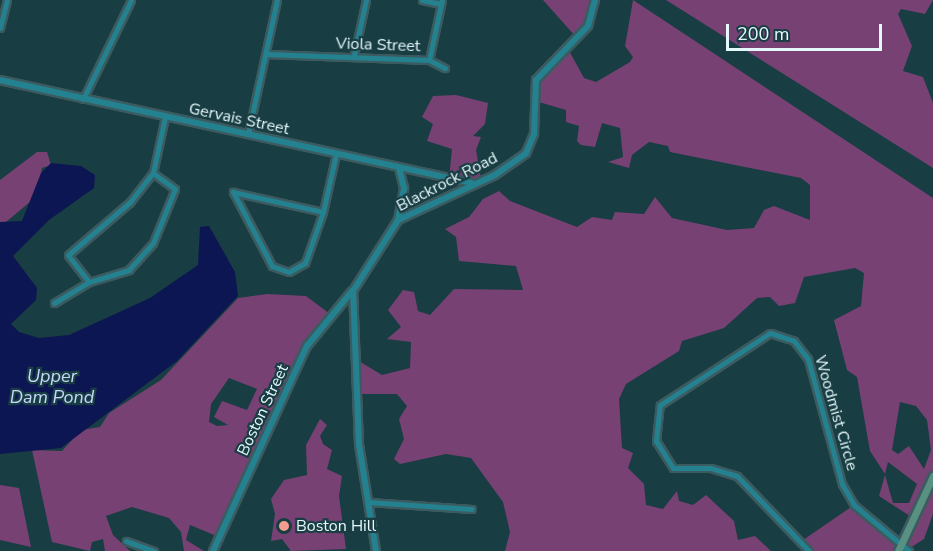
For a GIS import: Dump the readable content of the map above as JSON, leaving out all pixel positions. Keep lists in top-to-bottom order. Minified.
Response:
{"streets":{"street":["Viola Street","Gervais Street","Blackrock Road","Boston Street","Woodmist Circle"]},"crossings":[["Gervais Street","Blackrock Road"],["Blackrock Road","Boston Street"]],"water":["Upper Dam Pond"],"places":["Boston Hill"],"scale_bar":"200 m"}
